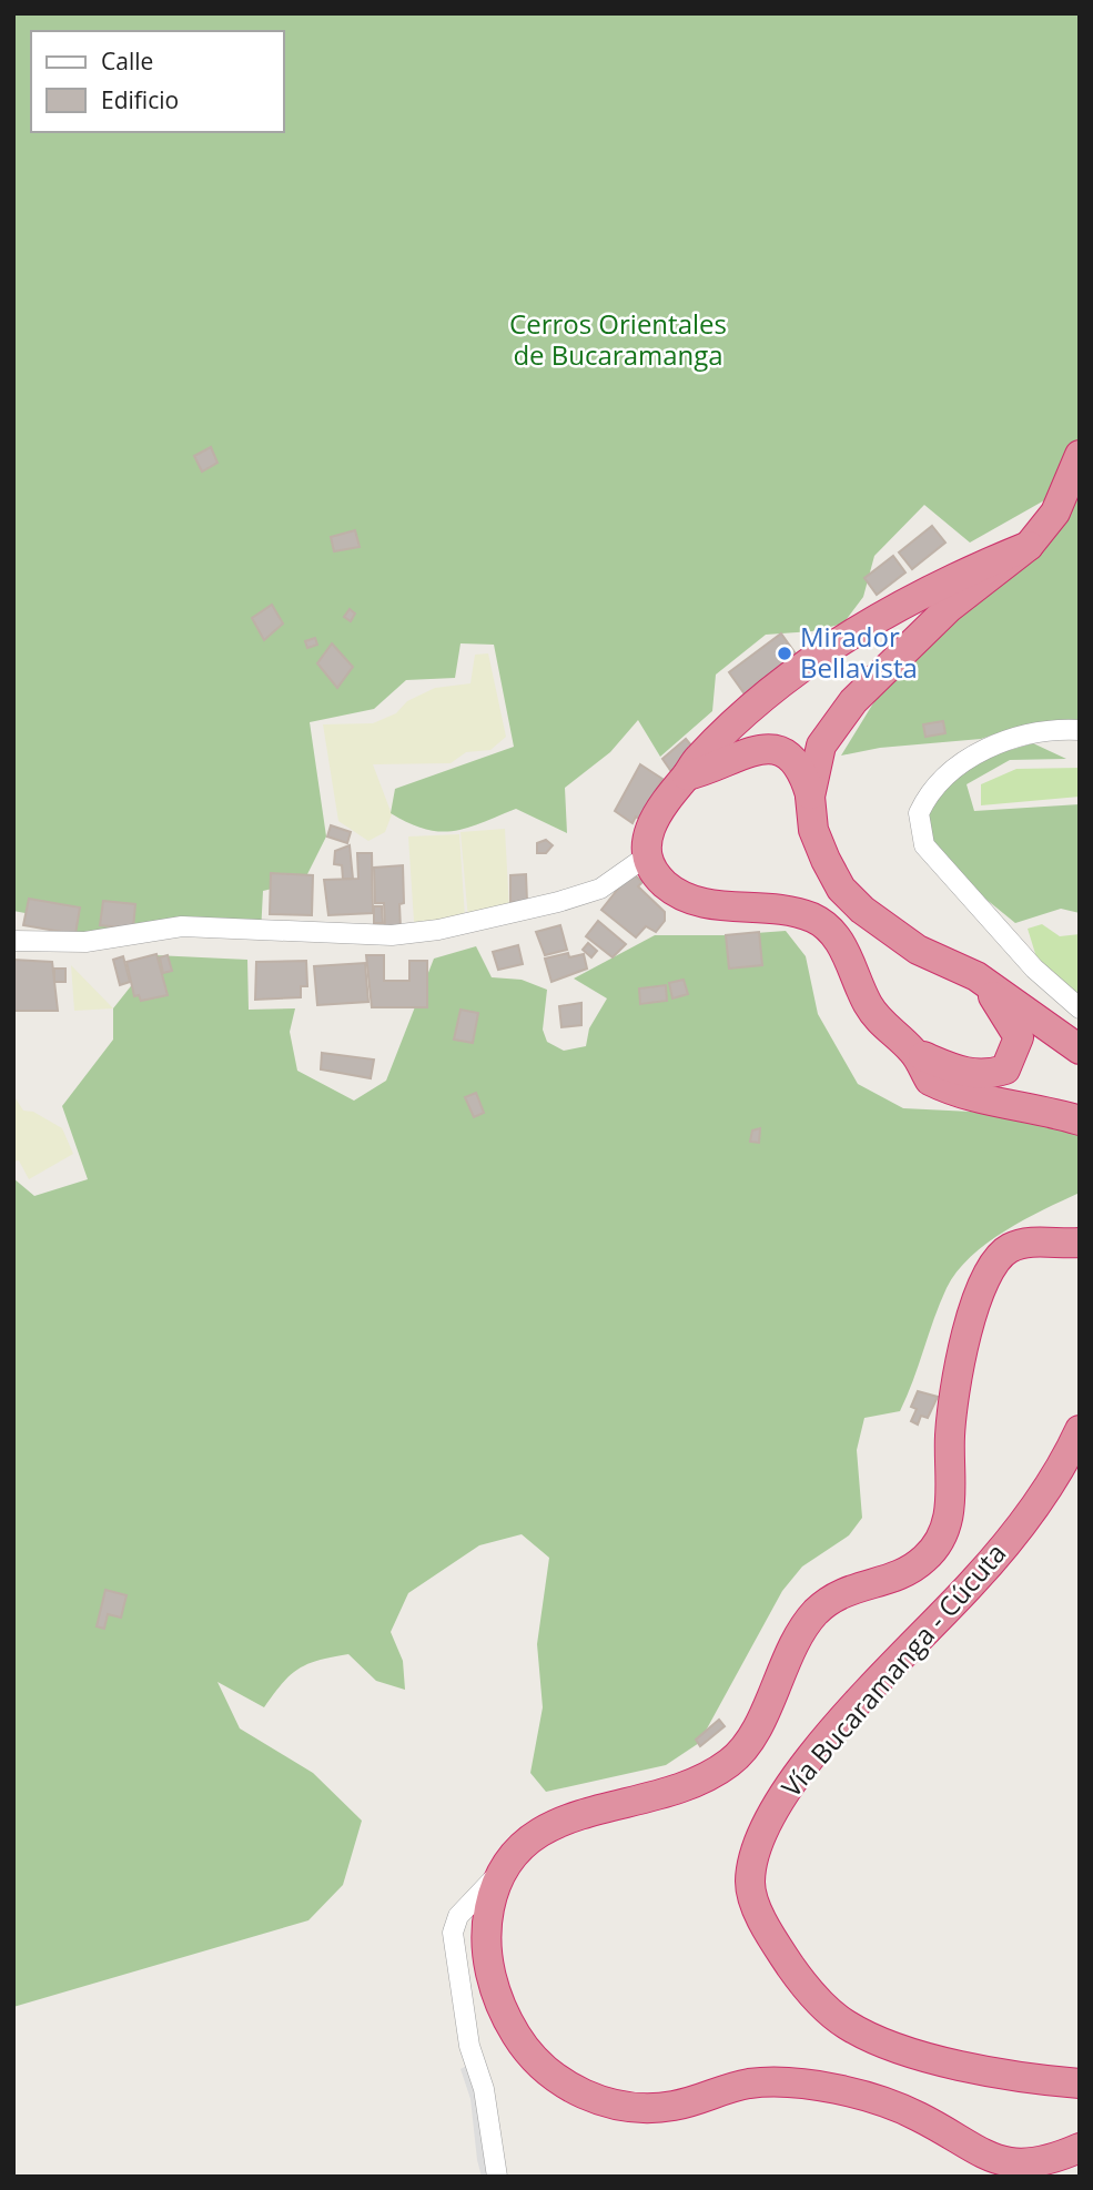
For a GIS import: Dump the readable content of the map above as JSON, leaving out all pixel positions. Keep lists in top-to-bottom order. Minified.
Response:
{"streets":{"highway":["Vía Bucaramanga - Cúcuta"]},"parks":["Cerros Orientales de Bucaramanga"],"places":["Mirador Bellavista"],"legend":["Calle","Edificio"]}
